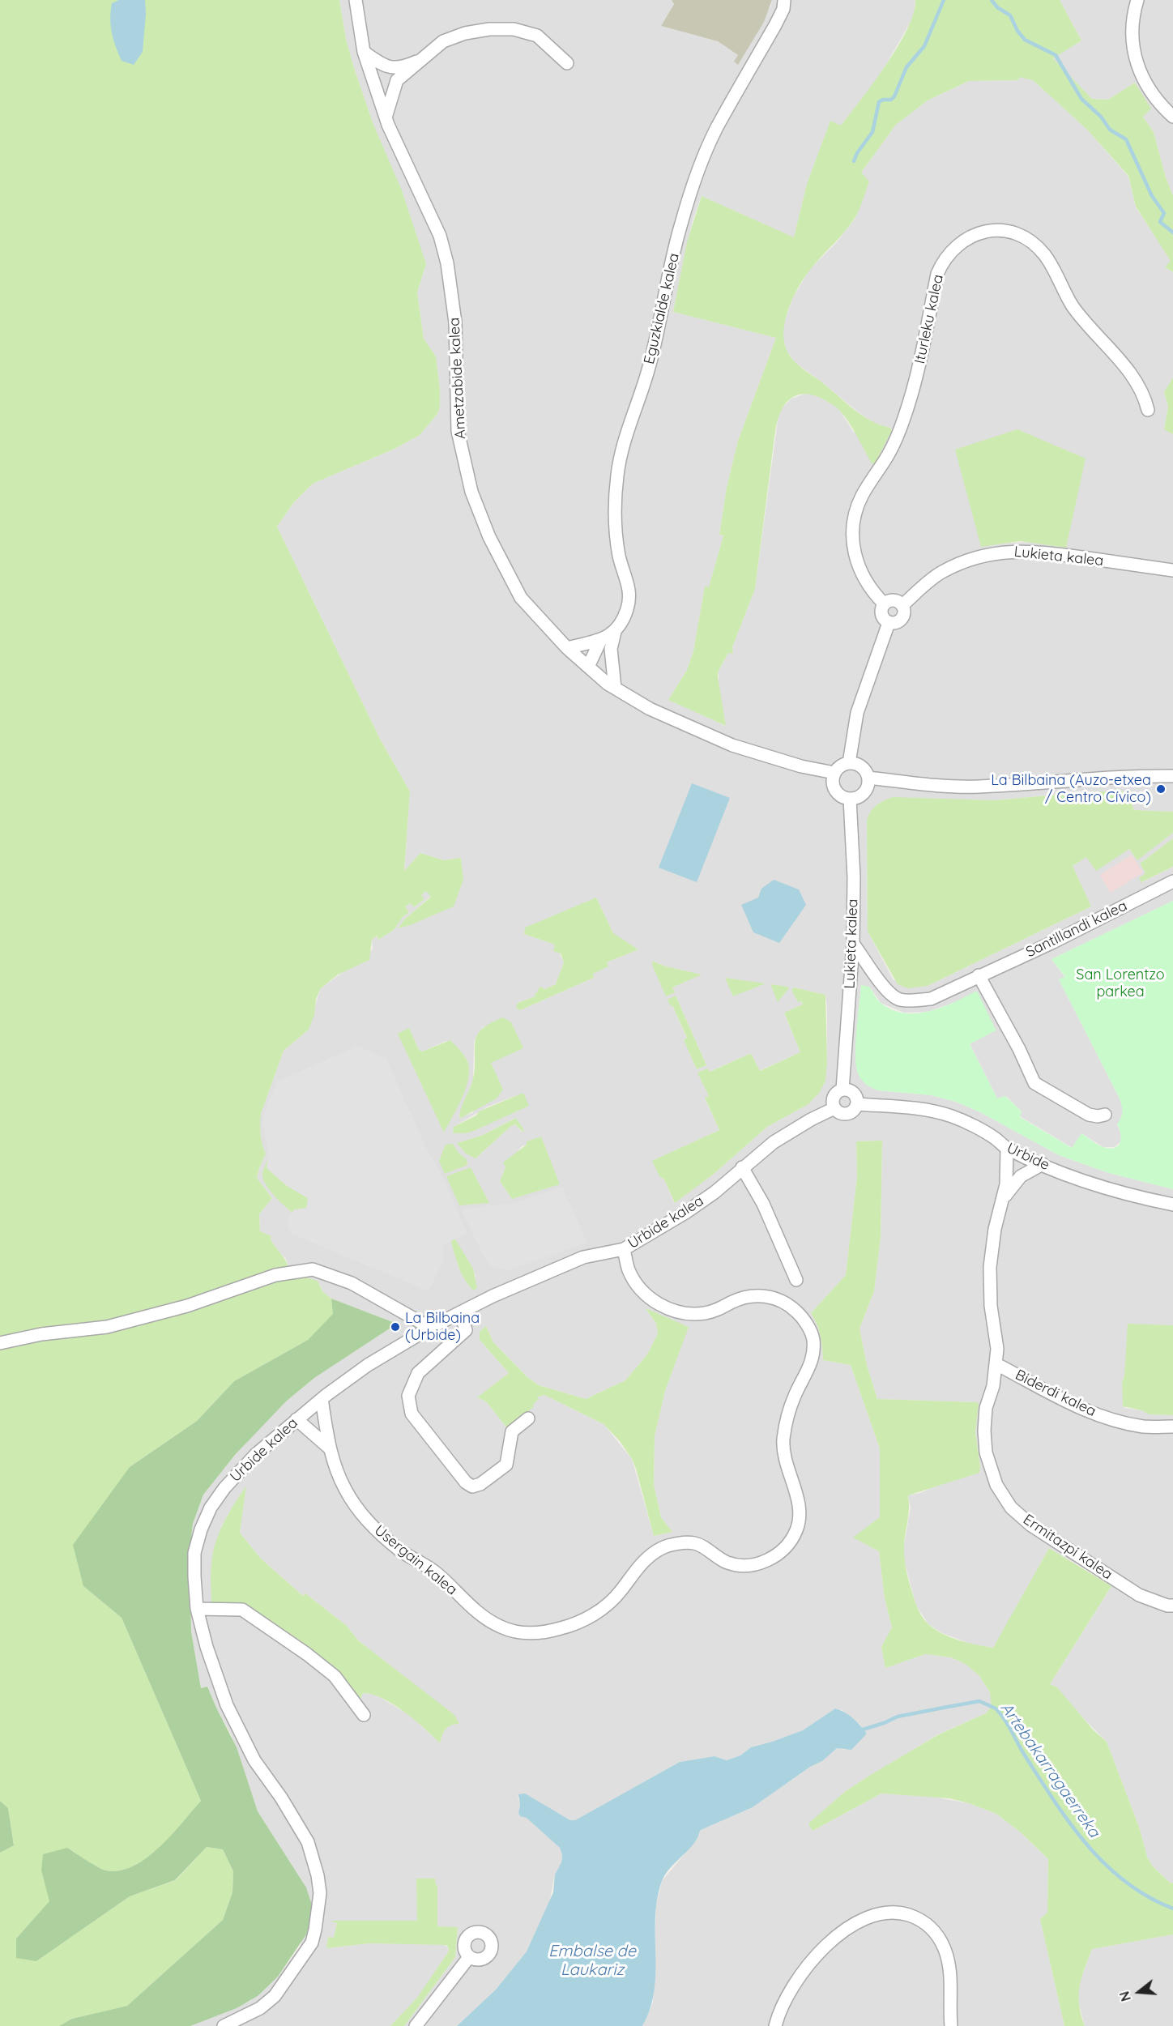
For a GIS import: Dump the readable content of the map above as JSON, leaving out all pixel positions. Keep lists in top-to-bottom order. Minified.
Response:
{"streets":{"street":["Eguzkialde kalea","Iturleku kalea","Ametzabide kalea","Lukieta kalea","Santillandi kalea","Urbide","Urbide kalea","Biderdi kalea","Ermitazpi kalea","Usergain kalea"]},"crossings":[["Eguzkialde kalea","Ametzabide kalea"],["Iturleku kalea","Lukieta kalea"],["Ametzabide kalea","Lukieta kalea"],["Lukieta kalea","Santillandi kalea"],["Lukieta kalea","Urbide"],["Lukieta kalea","Urbide kalea"],["Urbide","Urbide kalea"],["Urbide","Ermitazpi kalea"],["Urbide kalea","Usergain kalea"],["Biderdi kalea","Ermitazpi kalea"]],"water":["Artebakarragaerreka","Embalse de Laukariz"],"parks":["San Lorentzo parkea"],"places":["La Bilbaina (Auzo-etxea / Centro Cívico)","La Bilbaina (Urbide)"],"north":"left"}
